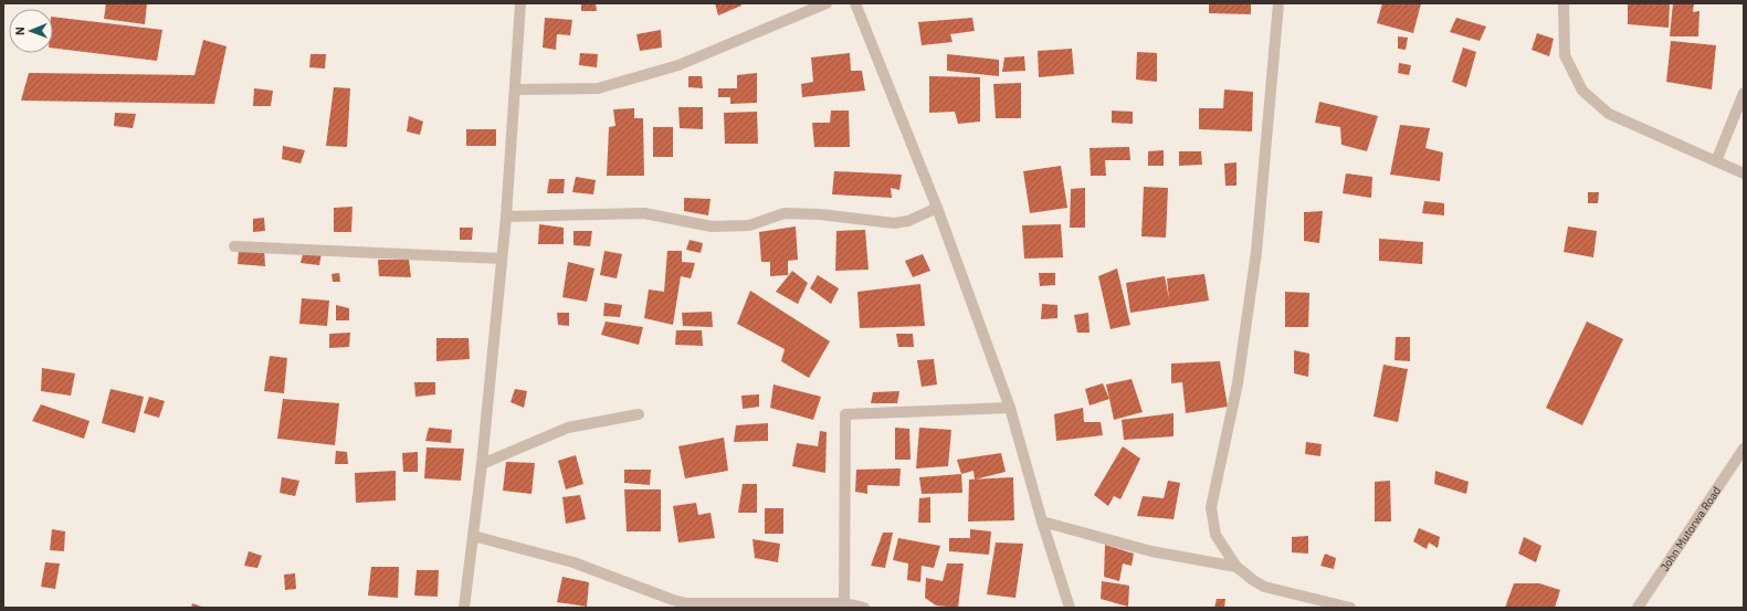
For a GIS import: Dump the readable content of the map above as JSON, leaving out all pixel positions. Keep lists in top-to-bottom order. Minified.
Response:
{"streets":{"street":["John Mutorwa Road"]},"north":"left"}
